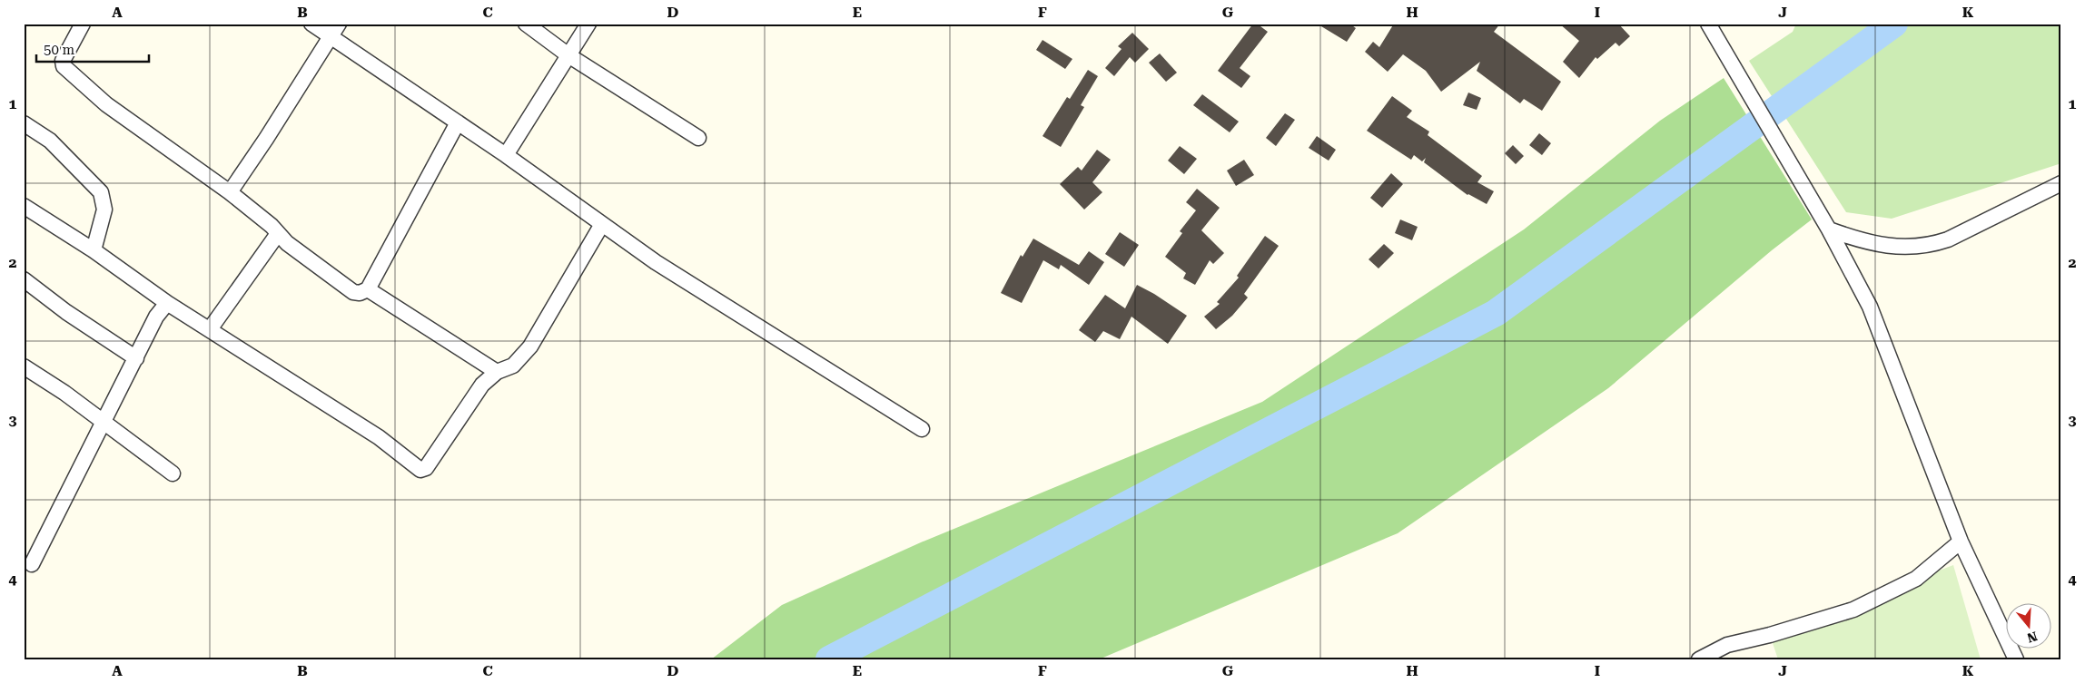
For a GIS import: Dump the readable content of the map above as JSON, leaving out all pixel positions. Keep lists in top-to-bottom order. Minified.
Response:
{"scale_bar":"50 m","north":"bottom","grid":{"columns":["A","B","C","D","E","F","G","H","I","J","K"],"rows":["1","2","3","4"]}}
